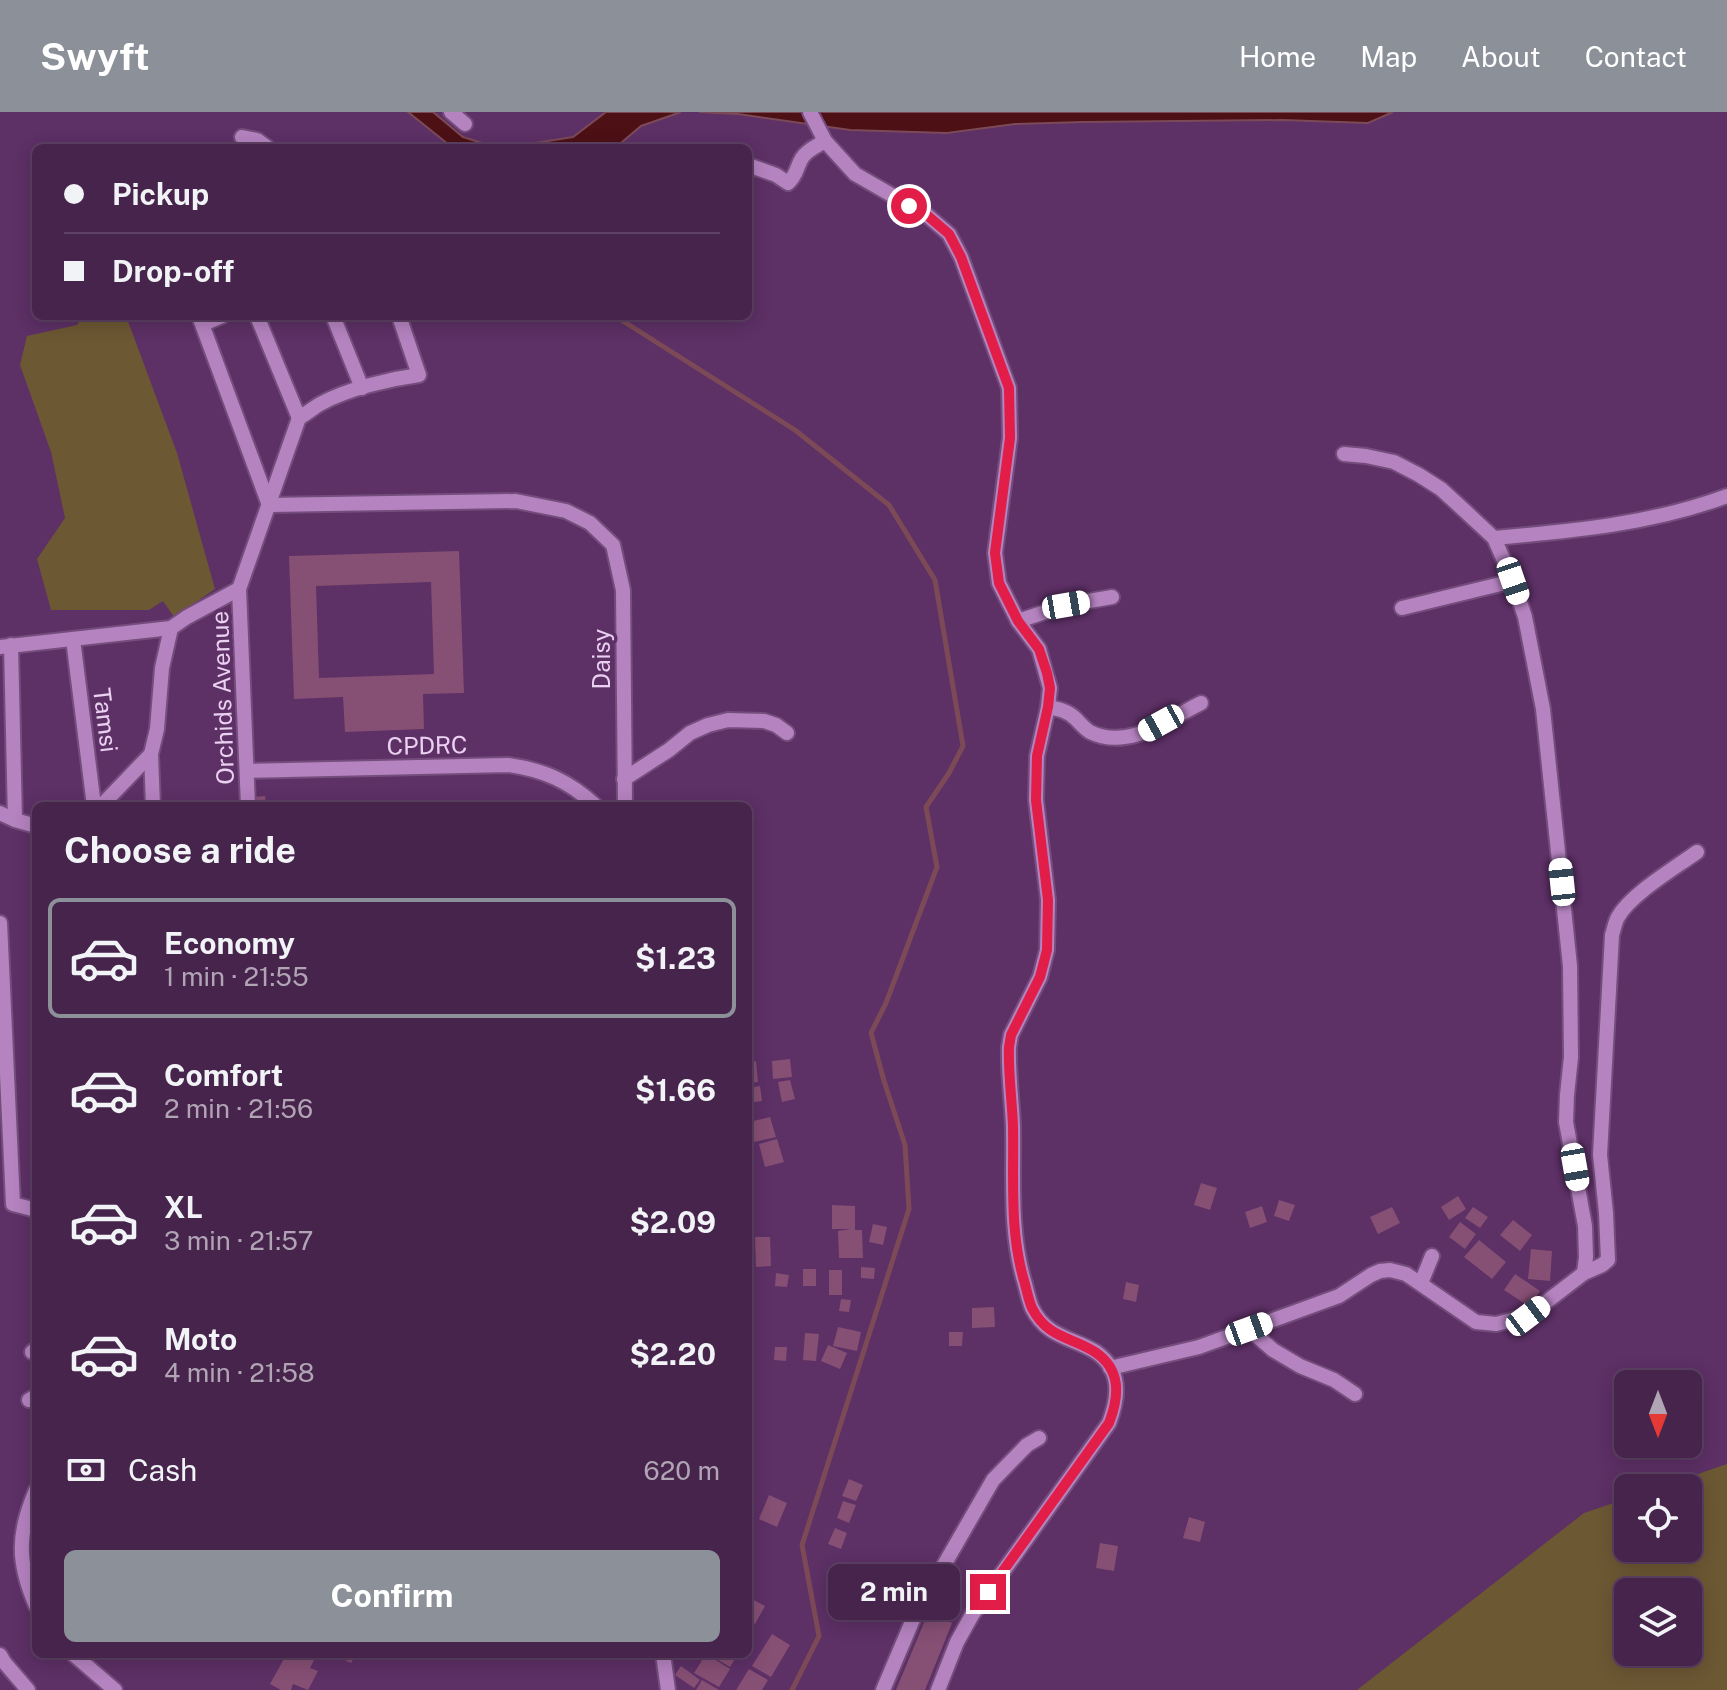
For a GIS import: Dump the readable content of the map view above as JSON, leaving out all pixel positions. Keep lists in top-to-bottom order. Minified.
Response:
{"streets":{"street":["Daisy","Orchids Avenue","Tamsi","CPDRC"]},"crossings":[["Orchids Avenue","CPDRC"]],"north":"bottom","page":{"header":"Swyft","nav":["Home","Map","About","Contact"],"banner":["Pickup","Drop-off"],"heading":"Choose a ride","list":[{"name":"Economy","note":"1 min · 21:55","value":"$1.23"},{"name":"Comfort","note":"2 min · 21:56","value":"$1.66"},{"name":"XL","note":"3 min · 21:57","value":"$2.09"},{"name":"Moto","note":"4 min · 21:58","value":"$2.20"}],"pay":["Cash","620 m"],"buttons":"Confirm","bubble":"2 min"}}
